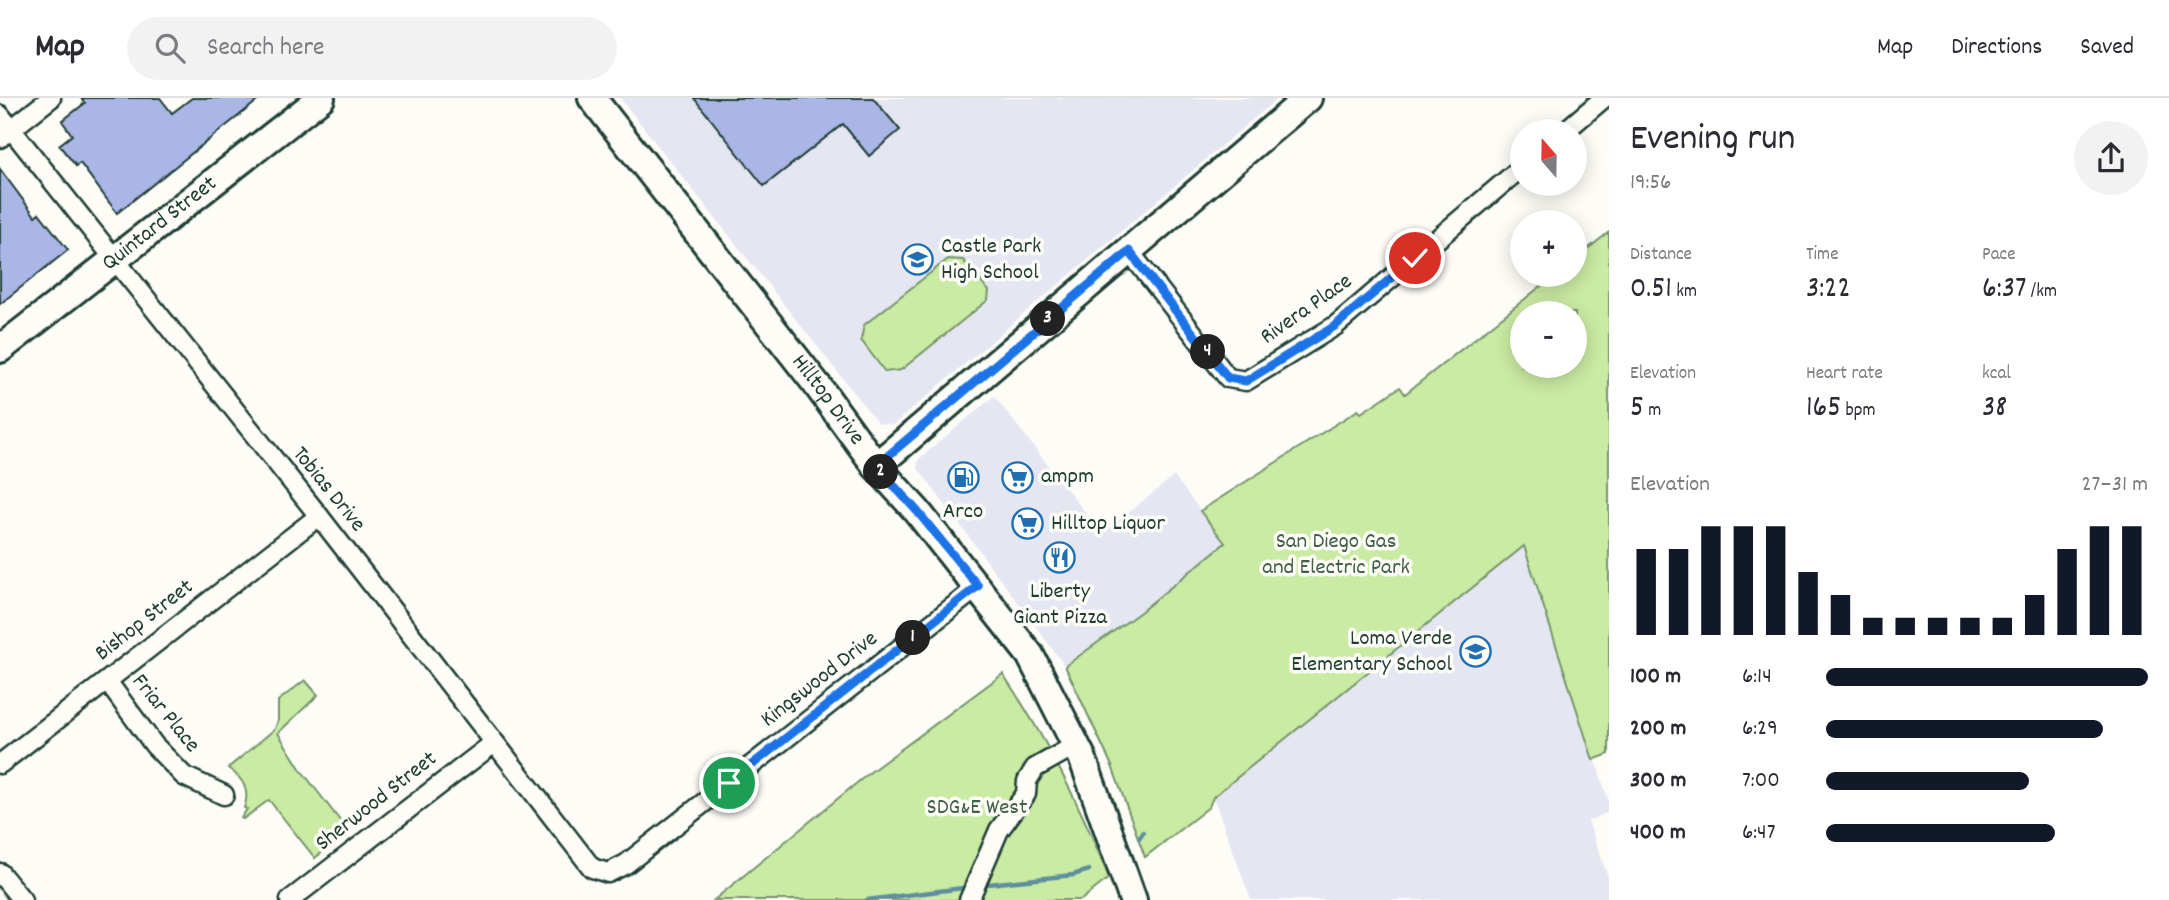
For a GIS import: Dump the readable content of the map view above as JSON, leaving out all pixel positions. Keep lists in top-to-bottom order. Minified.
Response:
{"streets":{"main road":["Quintard Street","Hilltop Drive"],"street":["Rivera Place","Tobias Drive","Bishop Street","Kingswood Drive","Friar Place","Sherwood Street"]},"crossings":[["Quintard Street","Tobias Drive"],["Hilltop Drive","Kingswood Drive"],["Tobias Drive","Bishop Street"],["Tobias Drive","Kingswood Drive"],["Tobias Drive","Sherwood Street"],["Bishop Street","Friar Place"]],"parks":["San Diego Gas and Electric Park","SDG&E West"],"places":{"school or university":["Castle Park High School","Loma Verde Elementary School"],"supermarket":["ampm","Hilltop Liquor"],"fuel station":["Arco"],"restaurant":["Liberty Giant Pizza"]},"north":"top","page":{"header":"Map","search":"Search here","nav":["Map","Directions","Saved"],"heading":["Evening run","19:56"],"map_buttons":["+","−"],"stats":[["Distance","0.51 km"],["Time","3:22"],["Pace","6:37 /km"],["Elevation","5 m"],["Heart rate","165 bpm"],["kcal","38"]],"pins":["3","4","2","1"],"chart":["Elevation","27–31 m"],"list":[{"name":"100 m","note":"6:14"},{"name":"200 m","note":"6:29"},{"name":"300 m","note":"7:00"},{"name":"400 m","note":"6:47"}]}}
